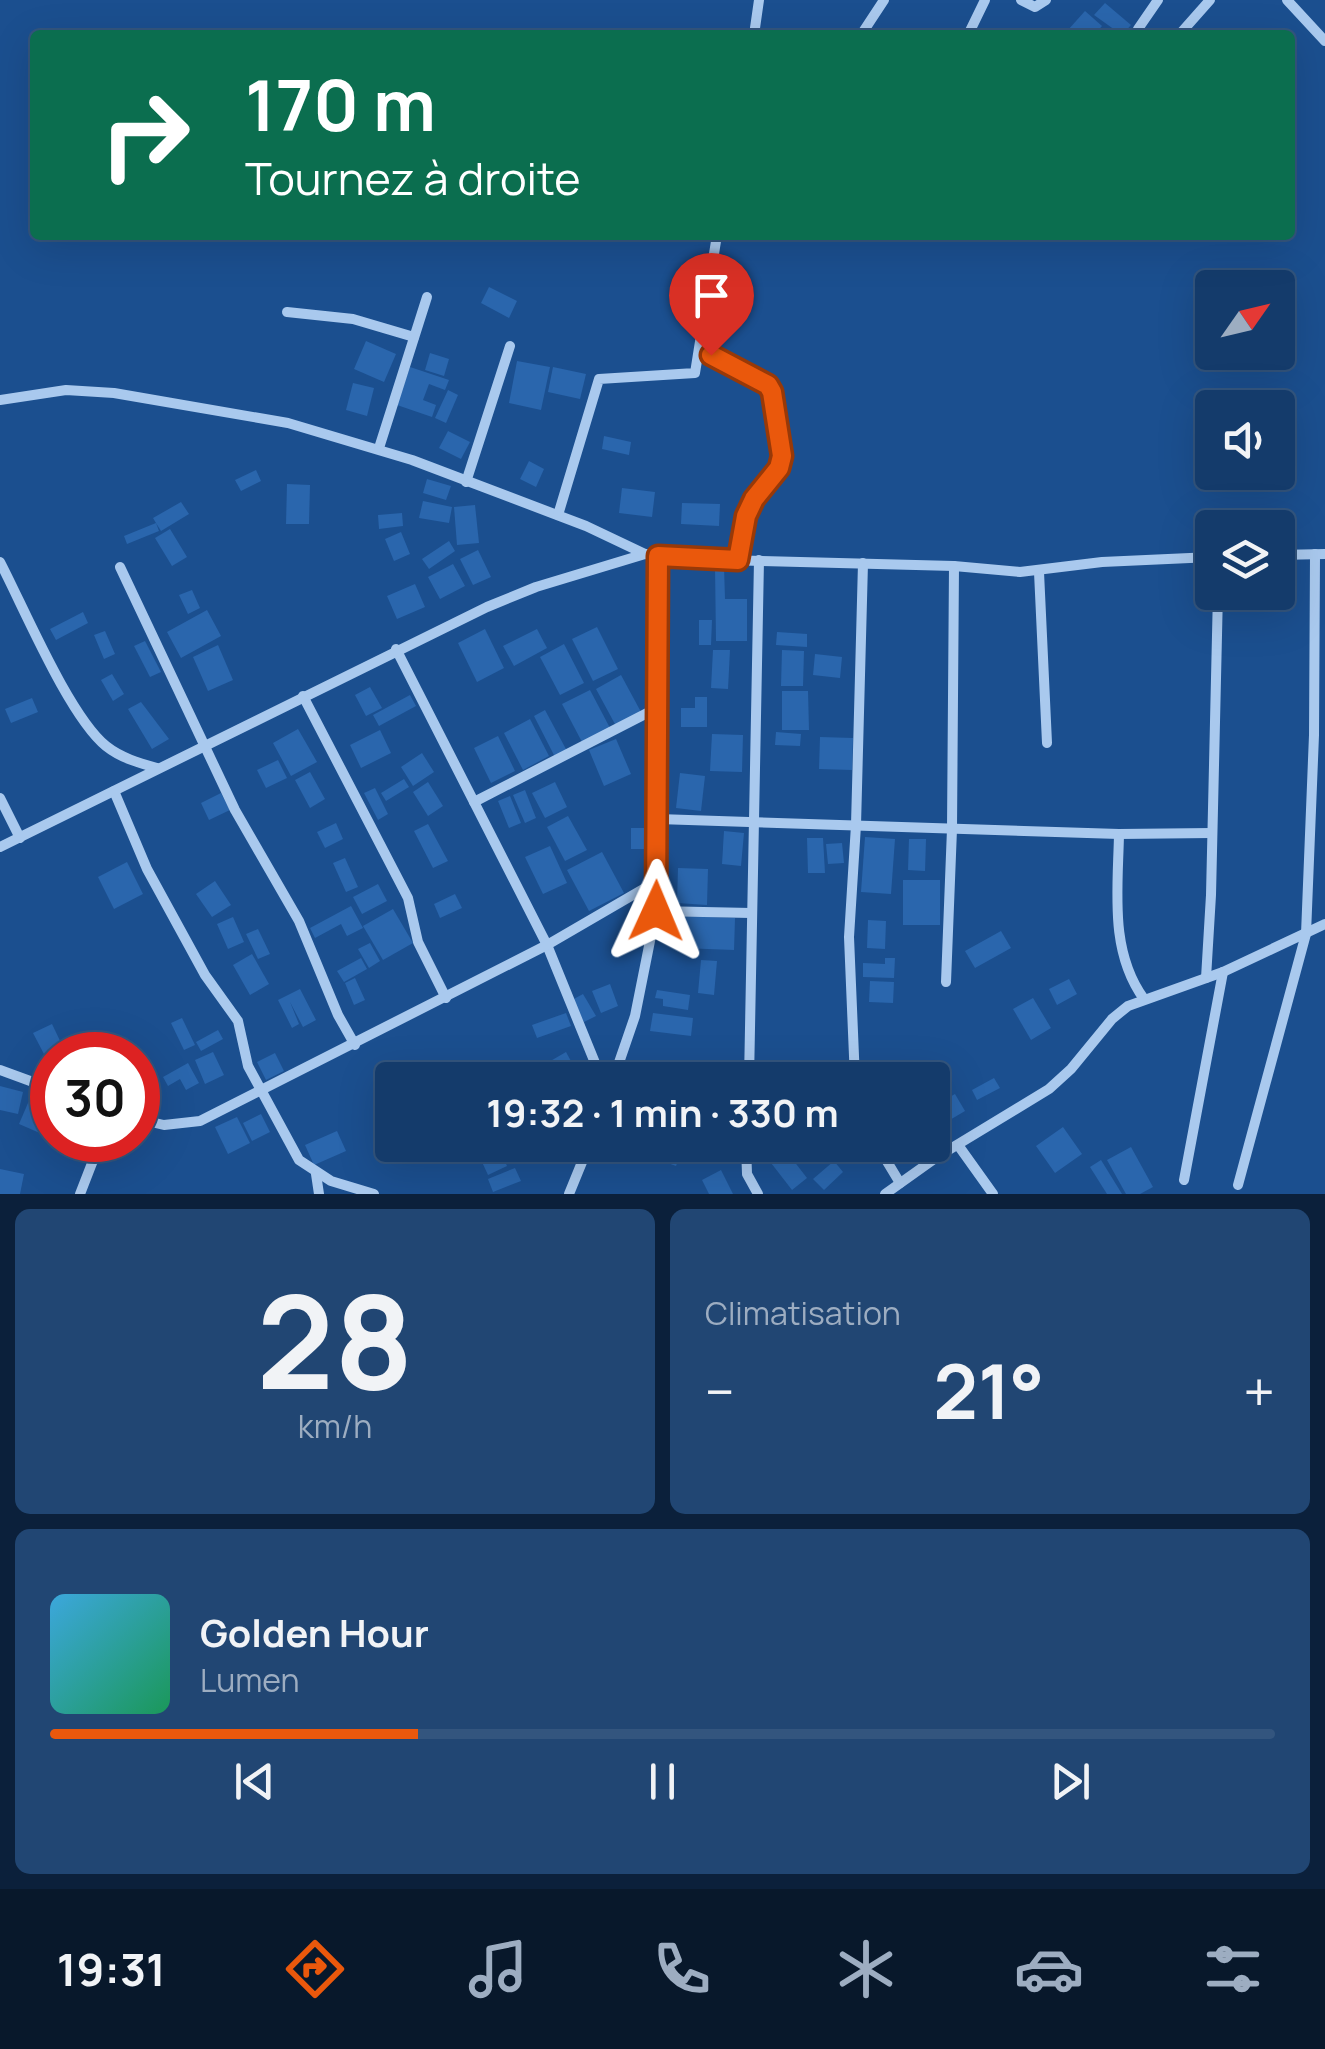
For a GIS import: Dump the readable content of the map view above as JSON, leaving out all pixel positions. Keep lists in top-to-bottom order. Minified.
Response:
{"north":"top right","page":{"turn":["170 m","Tournez à droite"],"limit":"30","trip":"19:32 · 1 min · 330 m","tile":[["28","km/h"],"Climatisation"],"heat":["−","21°","+"],"song":["Golden Hour","Lumen"],"tabs":"19:31"}}
